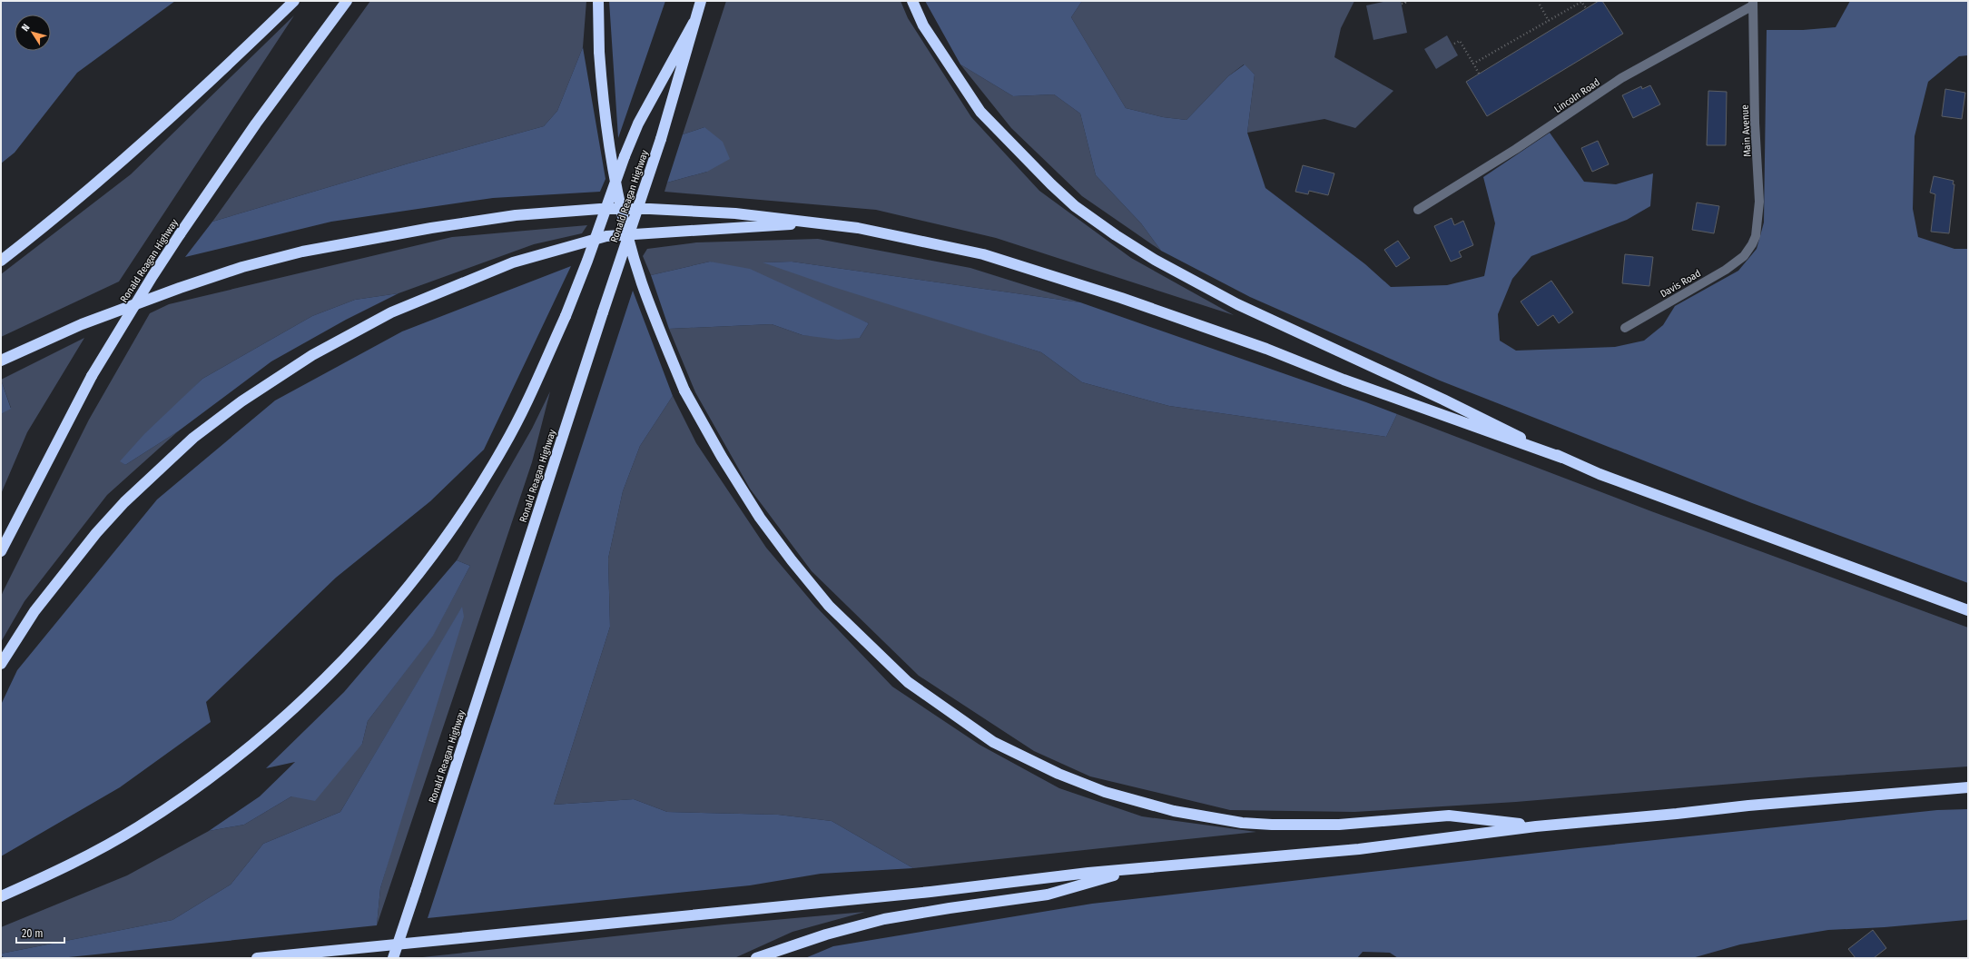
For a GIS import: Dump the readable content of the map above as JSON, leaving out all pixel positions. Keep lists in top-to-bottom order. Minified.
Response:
{"streets":{"highway":["Ronald Reagan Highway"],"street":["Lincoln Road","Main Avenue","Davis Road"]},"crossings":[["Lincoln Road","Main Avenue"],["Main Avenue","Davis Road"]],"scale_bar":"20 m","north":"top left"}
